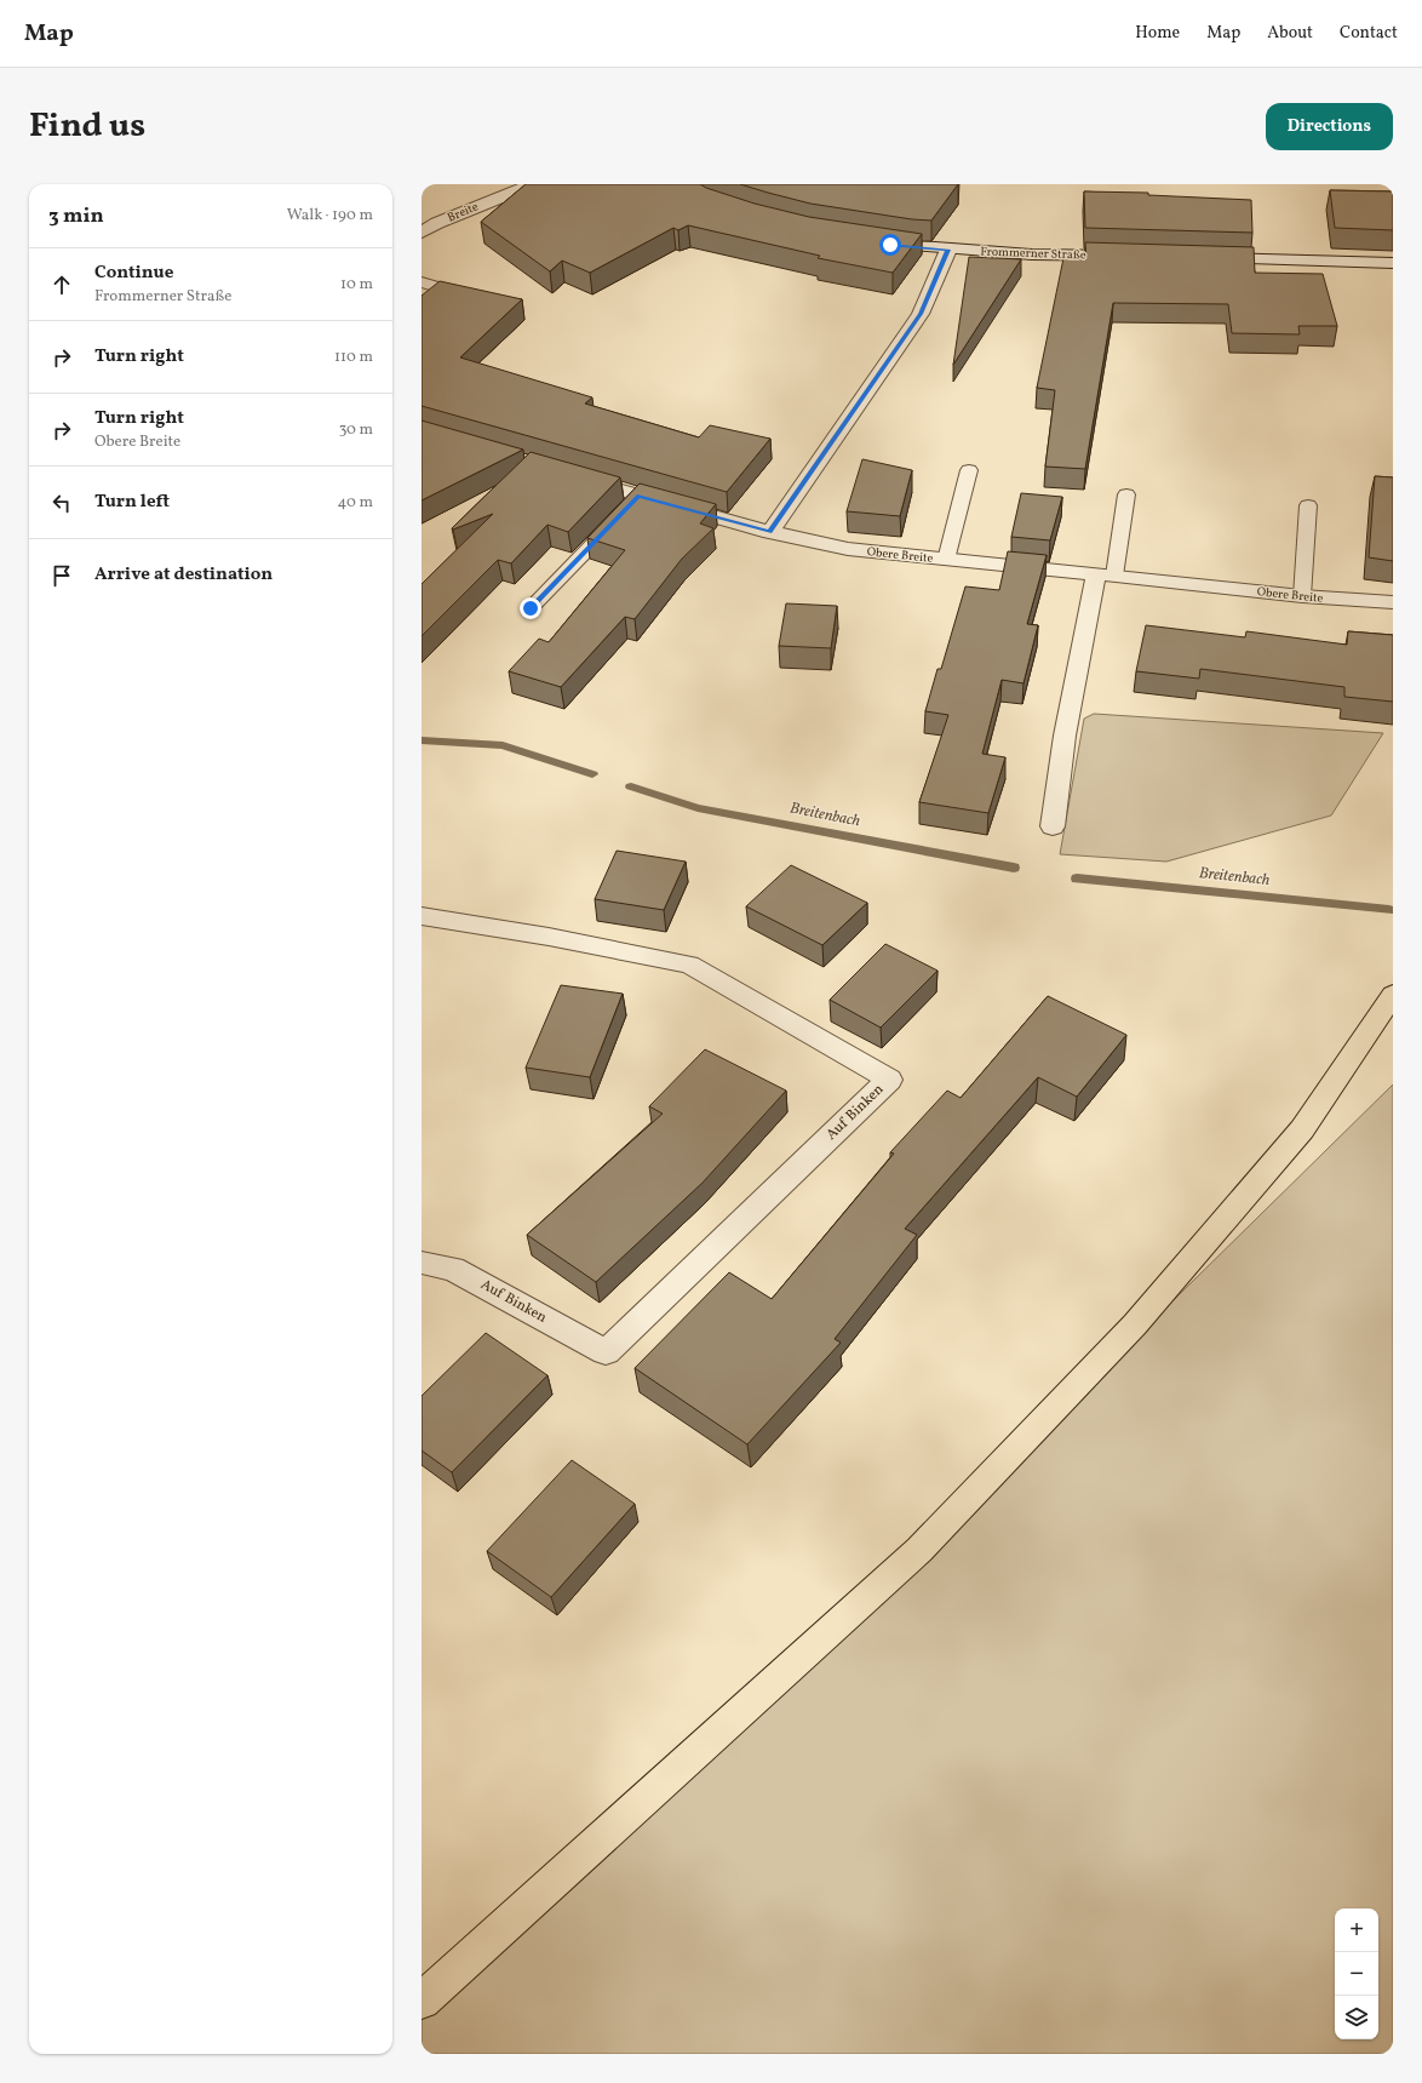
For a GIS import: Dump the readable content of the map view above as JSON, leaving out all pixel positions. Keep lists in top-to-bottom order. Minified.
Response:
{"streets":{"street":["Breite","Frommerner Straße","Obere Breite","Auf Binken"]},"water":["Breitenbach"],"page":{"header":"Map","nav":["Home","Map","About","Contact"],"title":"Find us","buttons":"Directions","heading":["3 min","Walk · 190 m"],"list":[["Continue","Frommerner Straße","10 m"],["Turn right","110 m"],["Turn right","Obere Breite","30 m"],["Turn left","40 m"],"Arrive at destination"],"map_buttons":["+","−"]}}
